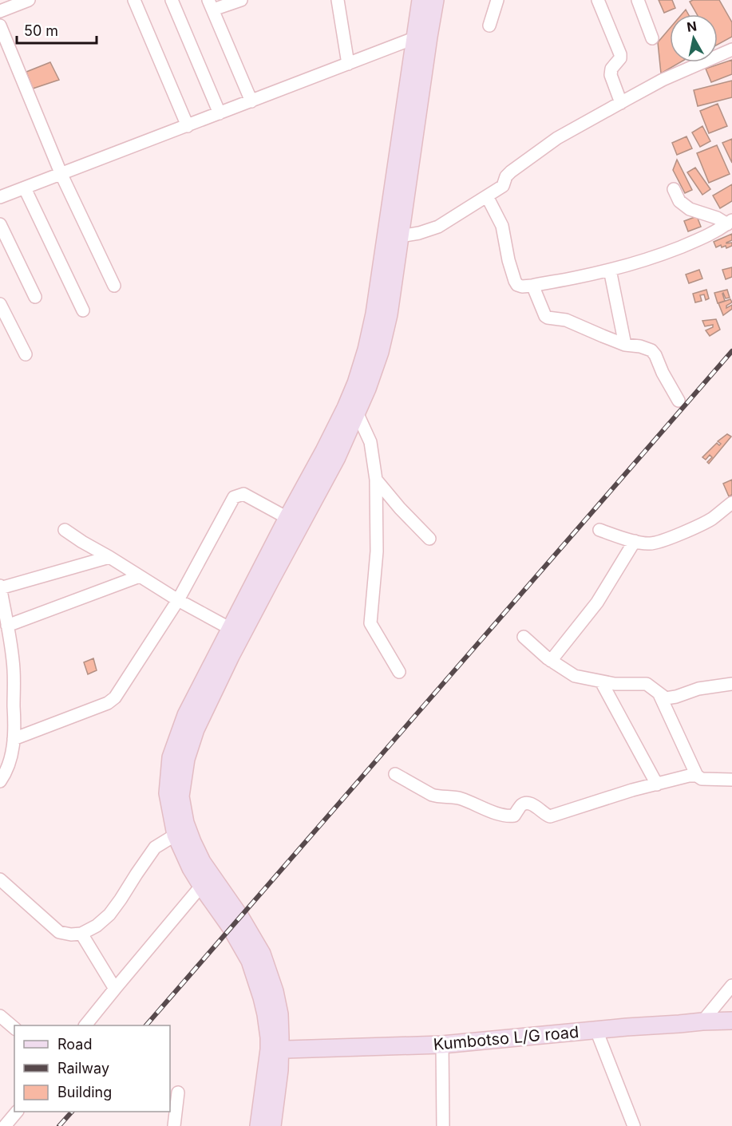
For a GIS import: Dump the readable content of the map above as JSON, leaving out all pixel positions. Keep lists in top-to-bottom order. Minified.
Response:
{"streets":{"main road":["Kumbotso L/G road"]},"legend":["Road","Railway","Building"],"scale_bar":"50 m","north":"top"}
